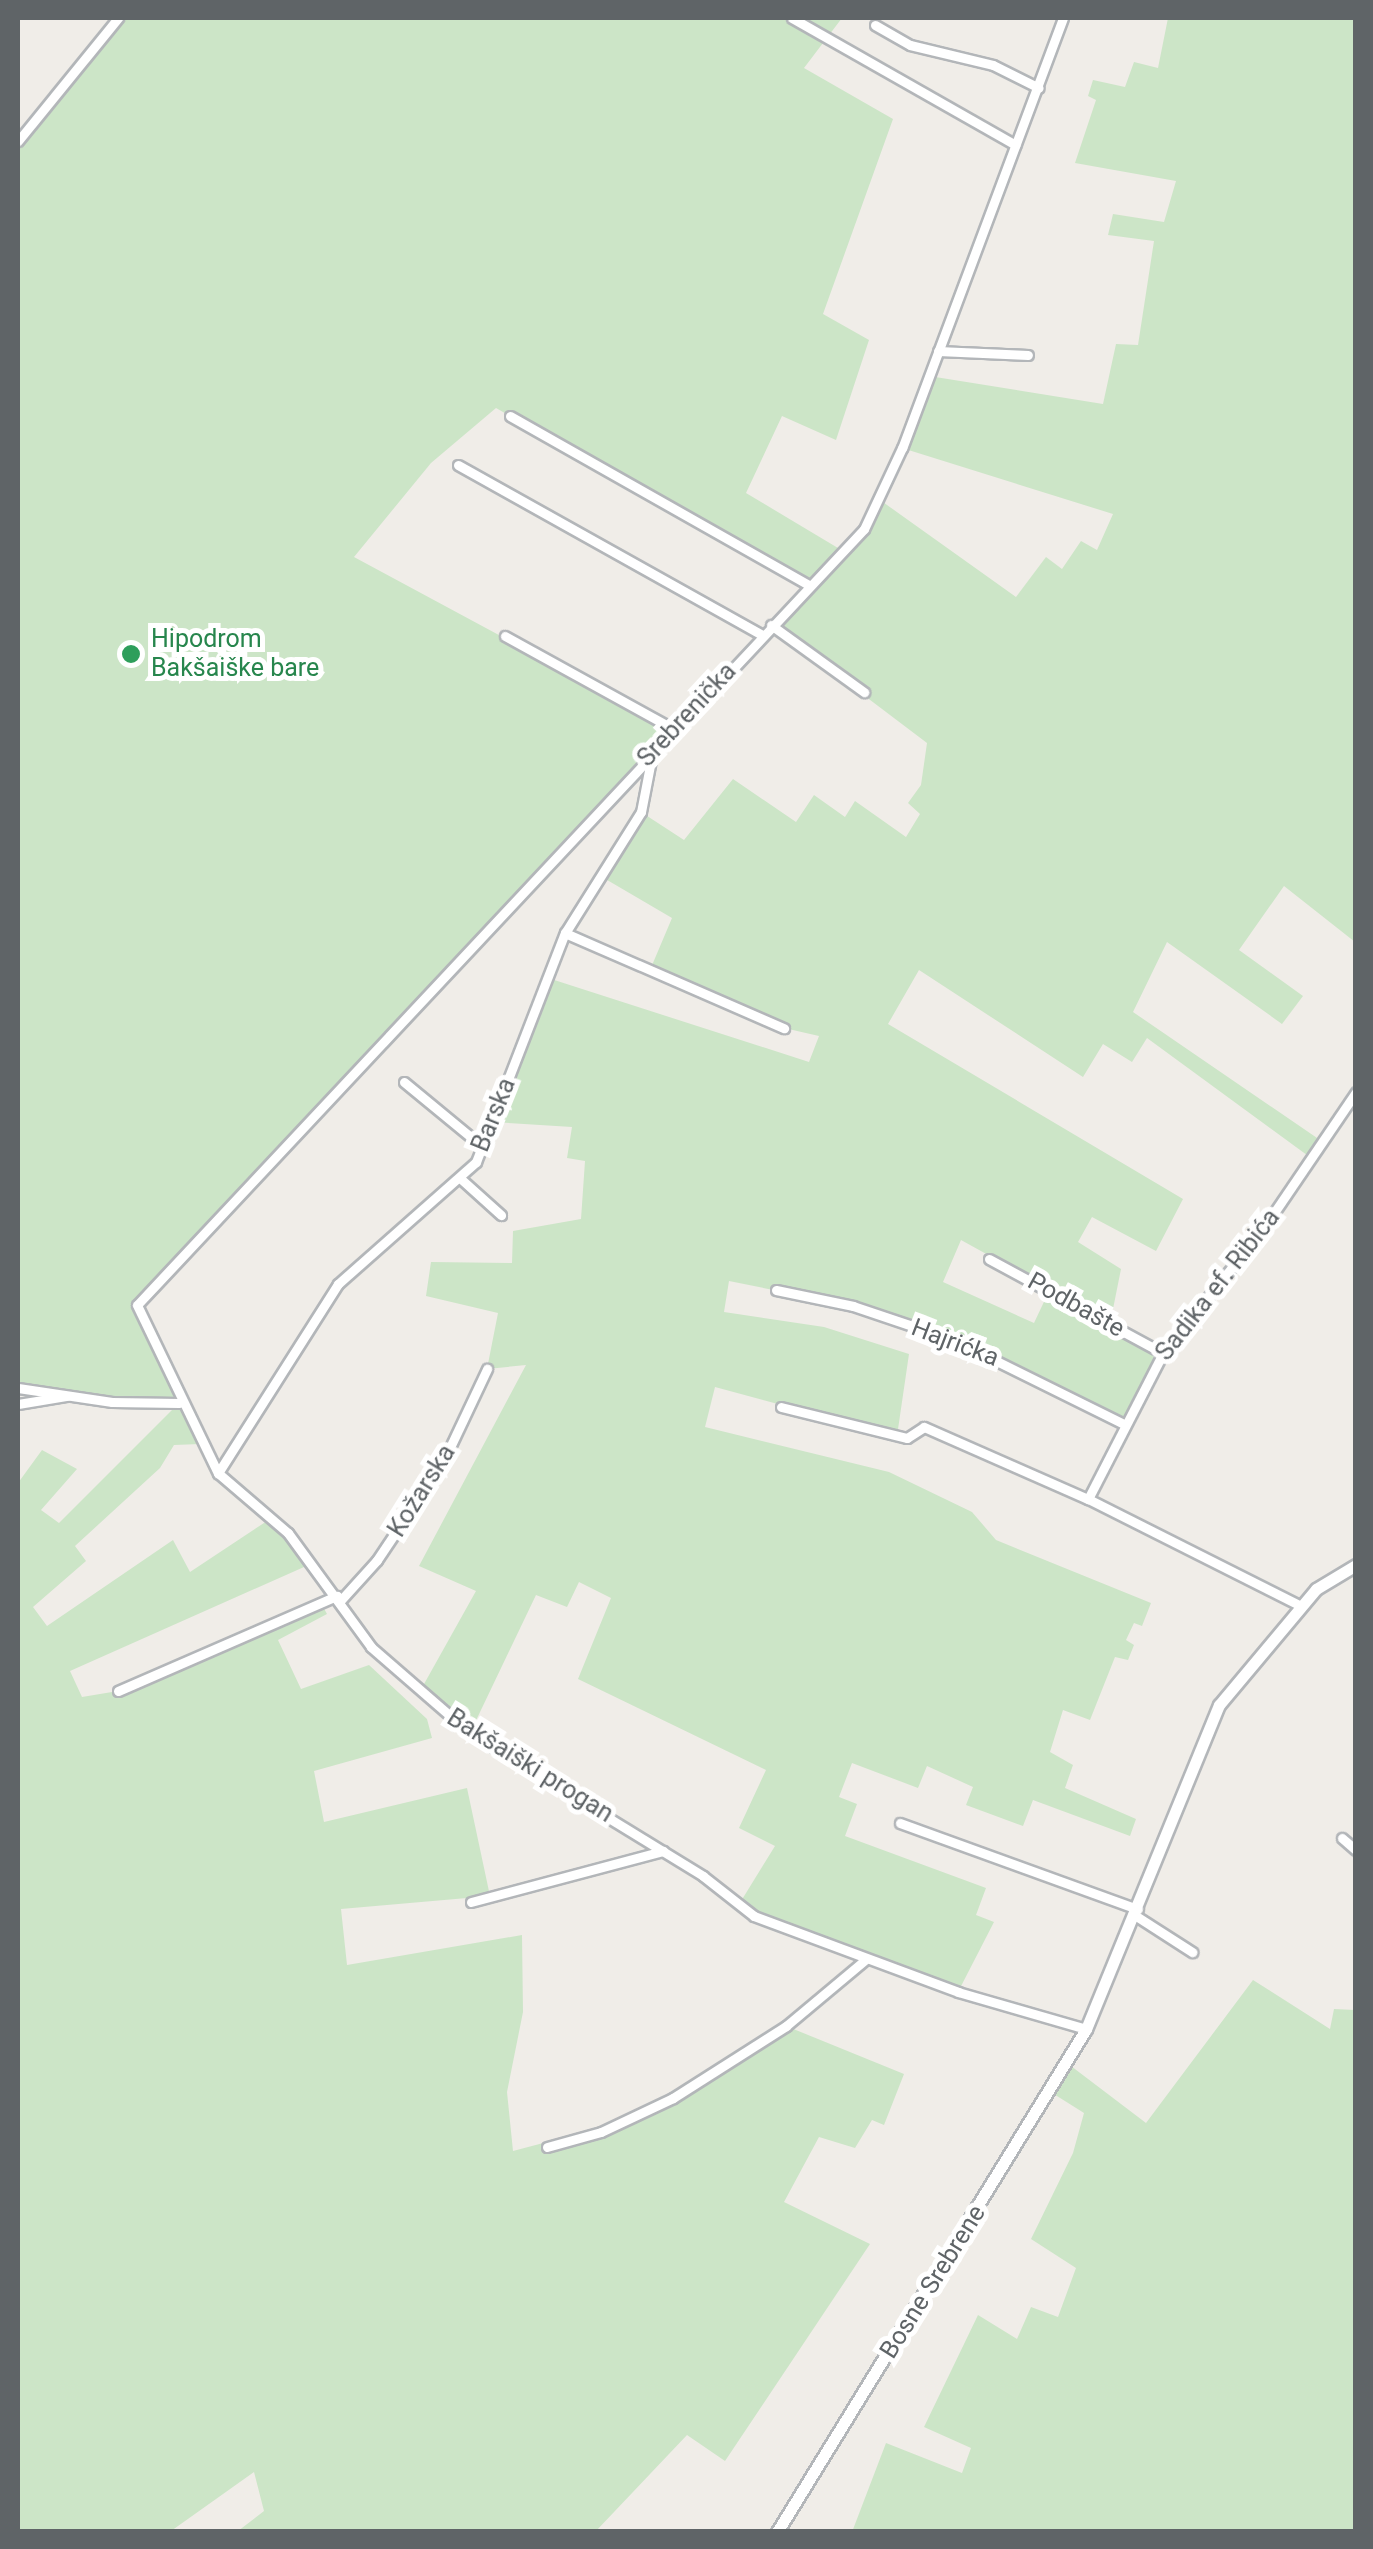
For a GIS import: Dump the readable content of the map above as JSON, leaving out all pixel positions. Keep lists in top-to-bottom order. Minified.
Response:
{"streets":{"street":["Srebrenička","Barska","Sadika ef. Ribića","Podbašte","Hajrićka","Kožarska","Bakšaiški progan","Bosne Srebrene"]},"crossings":[["Srebrenička","Barska"],["Srebrenička","Bakšaiški progan"],["Barska","Bakšaiški progan"],["Sadika ef. Ribića","Podbašte"],["Sadika ef. Ribića","Hajrićka"],["Kožarska","Bakšaiški progan"],["Bakšaiški progan","Bosne Srebrene"]],"places":["Hipodrom Bakšaiške bare"]}
